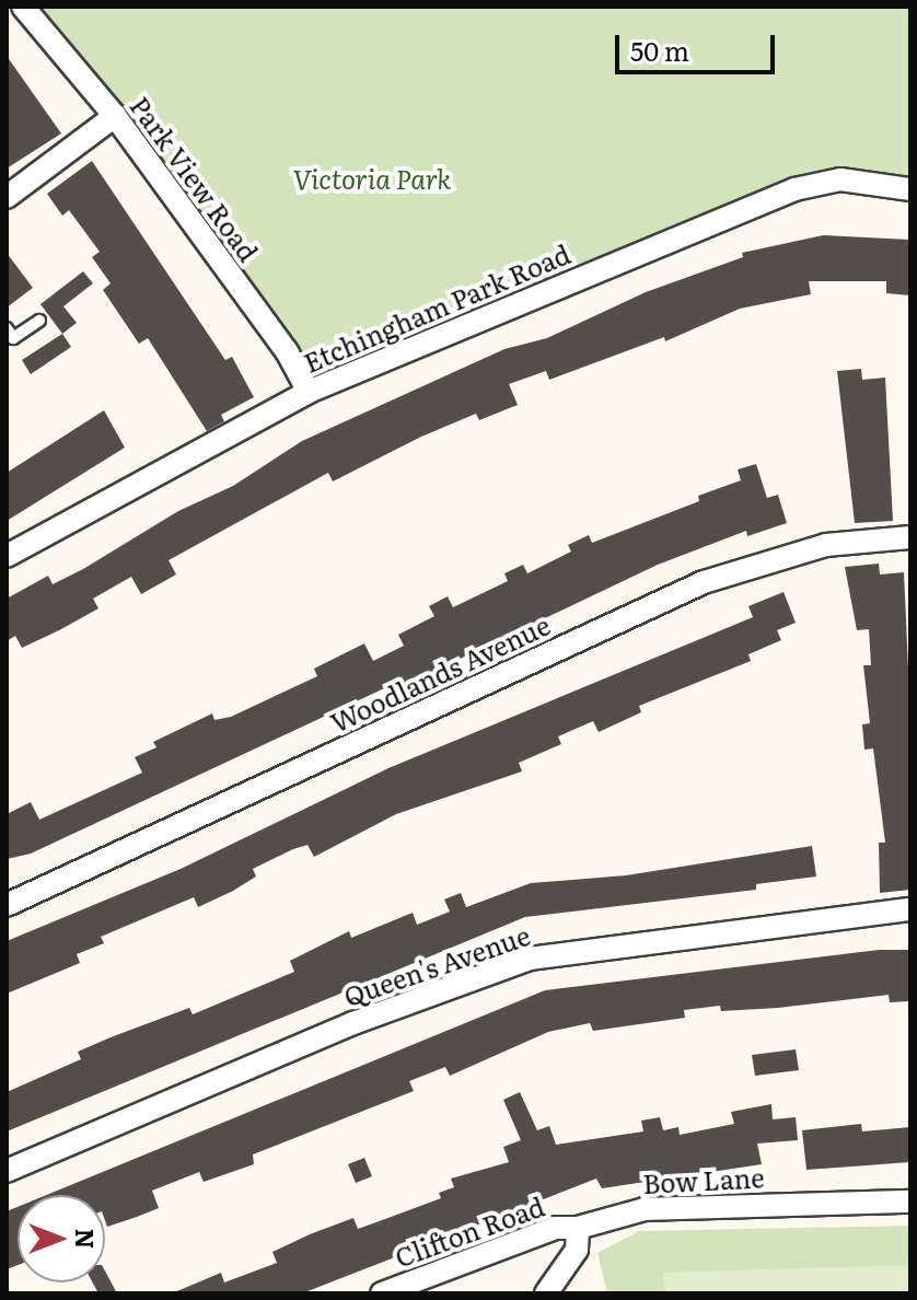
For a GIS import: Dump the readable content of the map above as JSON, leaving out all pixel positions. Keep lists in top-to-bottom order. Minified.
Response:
{"streets":{"street":["Park View Road","Etchingham Park Road","Woodlands Avenue","Queen's Avenue","Bow Lane","Clifton Road"]},"crossings":[["Park View Road","Etchingham Park Road"],["Bow Lane","Clifton Road"]],"parks":["Victoria Park"],"scale_bar":"50 m","north":"right"}
